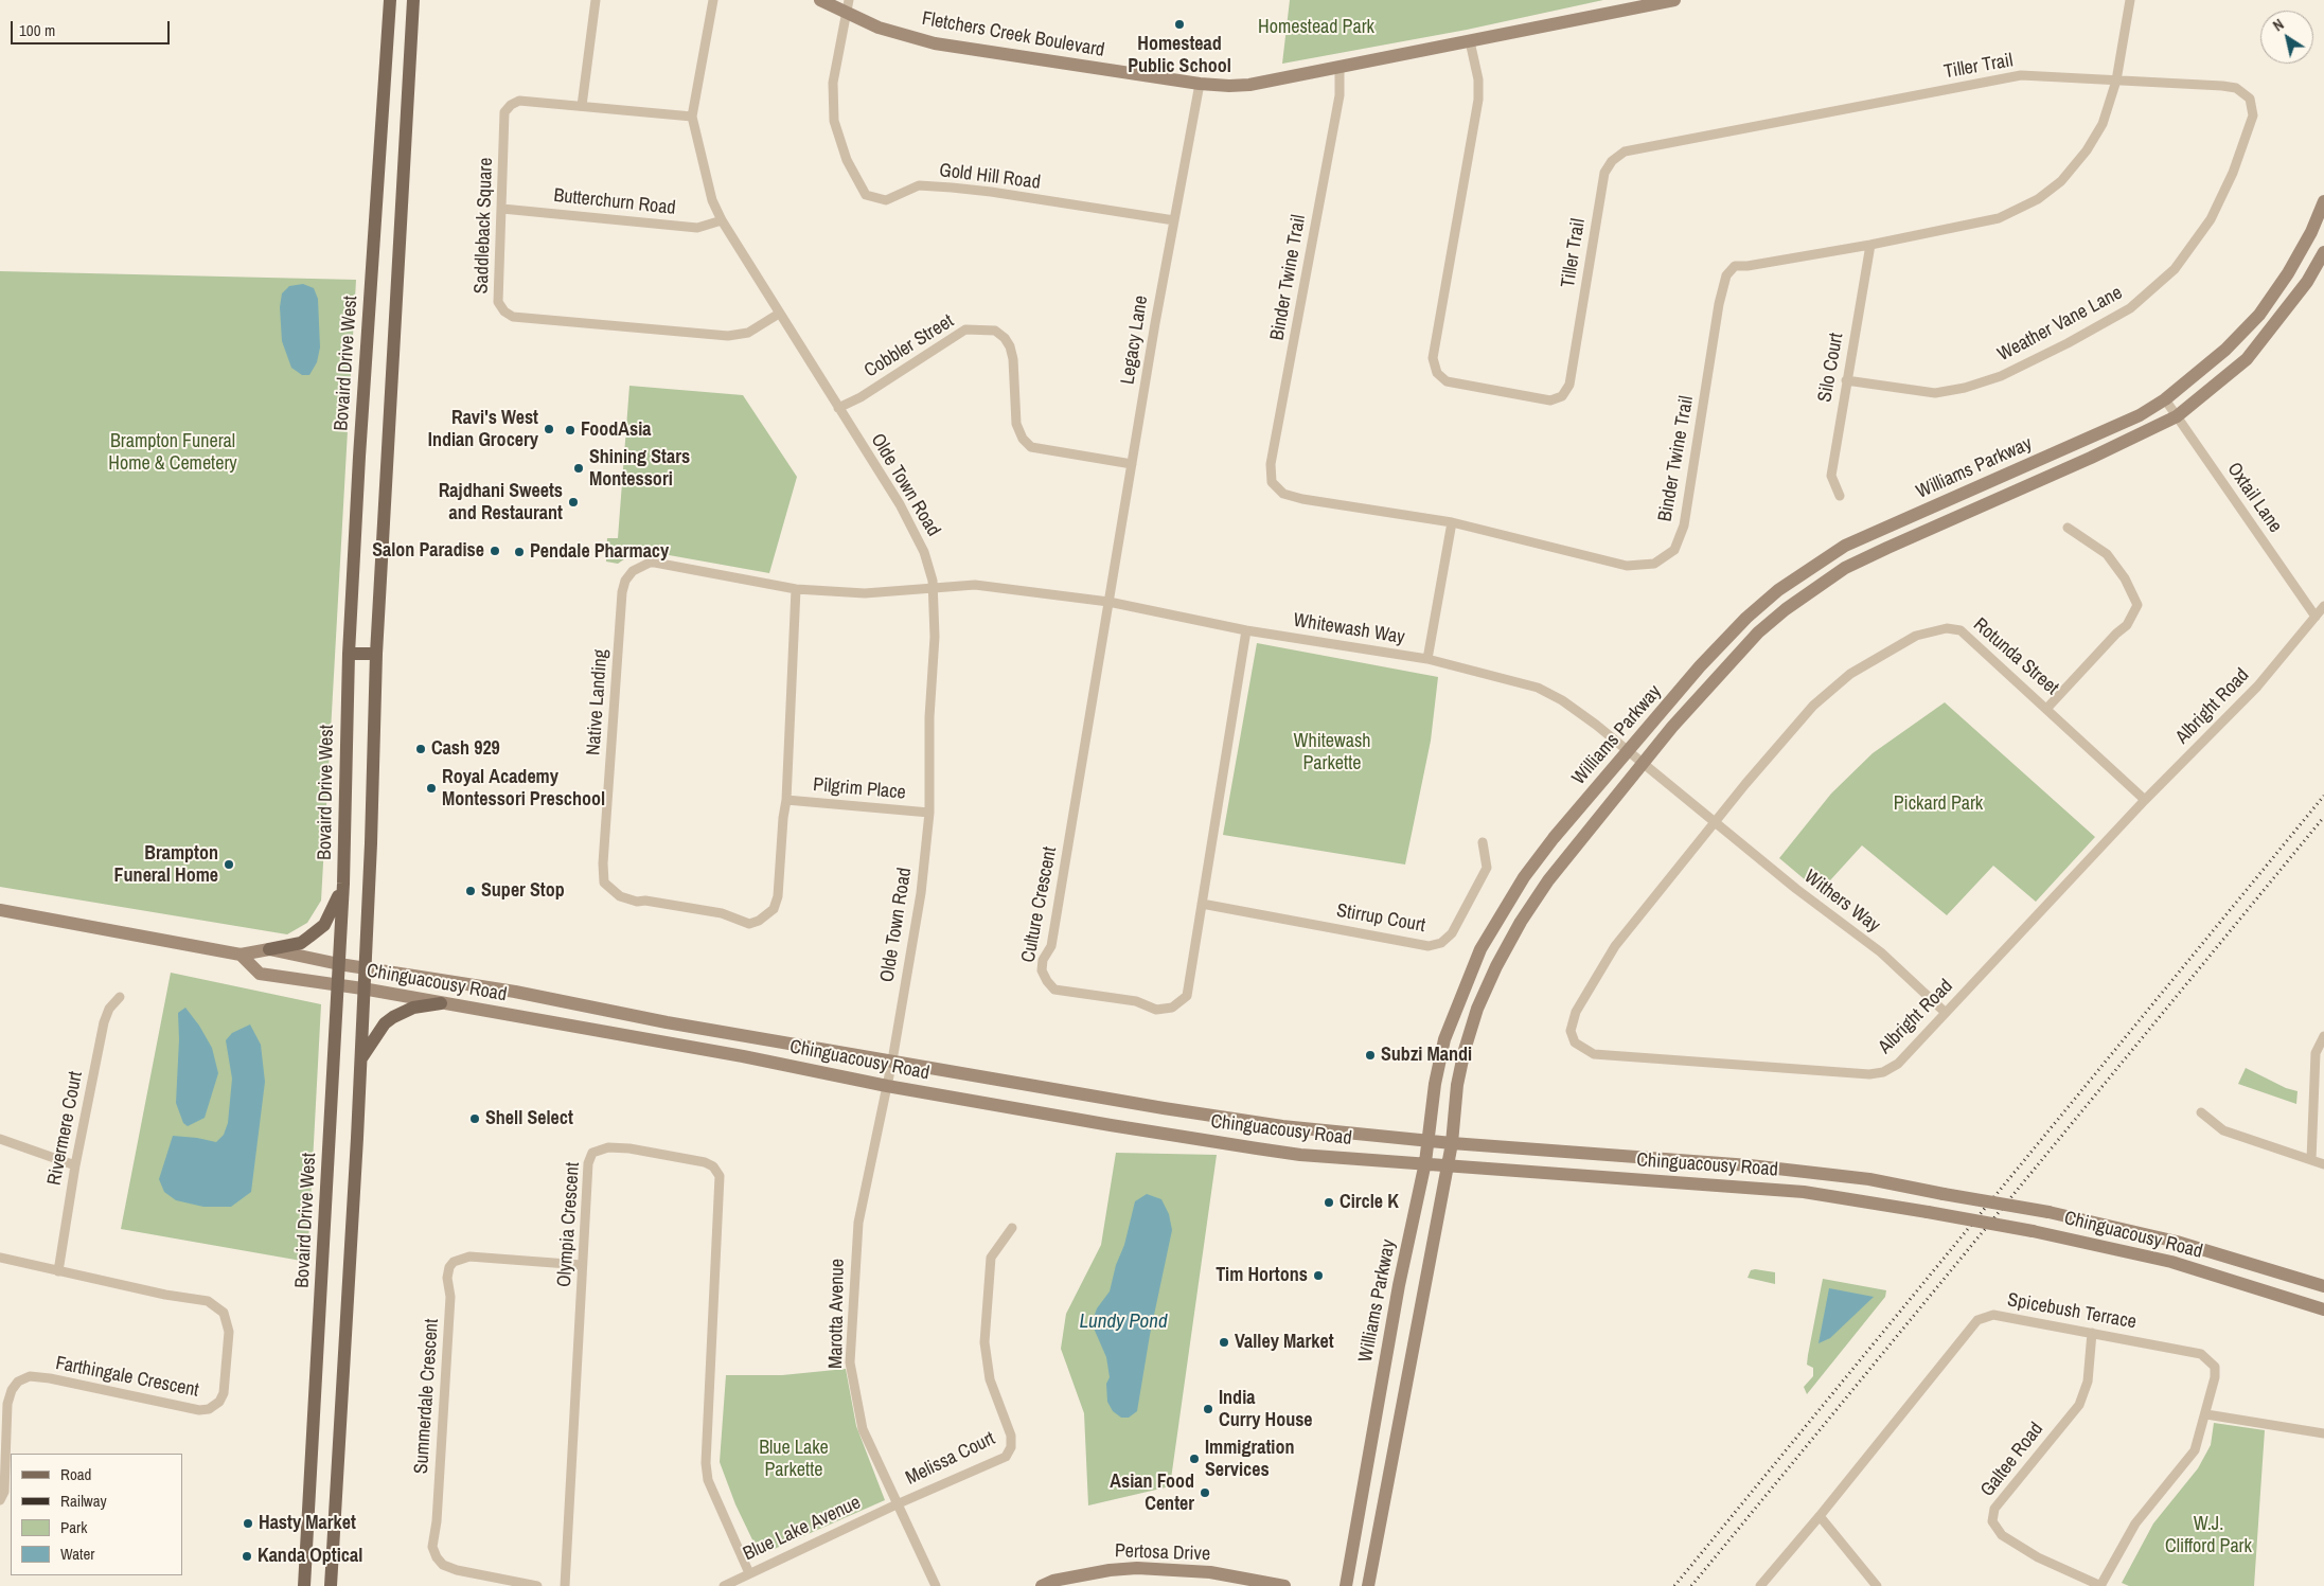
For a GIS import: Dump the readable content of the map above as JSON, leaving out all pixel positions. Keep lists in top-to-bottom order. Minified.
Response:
{"streets":{"main road":["Fletchers Creek Boulevard","Bovaird Drive West","Williams Parkway","Chinguacousy Road","Pertosa Drive"],"street":["Tiller Trail","Gold Hill Road","Butterchurn Road","Saddleback Square","Binder Twine Trail","Weather Vane Lane","Legacy Lane","Cobbler Street","Silo Court","Olde Town Road","Oxtail Lane","Whitewash Way","Rotunda Street","Native Landing","Albright Road","Pilgrim Place","Withers Way","Culture Crescent","Stirrup Court","Rivermere Court","Olympia Crescent","Spicebush Terrace","Marotta Avenue","Farthingale Crescent","Summerdale Crescent","Melissa Court","Galtee Road","Blue Lake Avenue"]},"crossings":[["Fletchers Creek Boulevard","Tiller Trail"],["Fletchers Creek Boulevard","Gold Hill Road"],["Fletchers Creek Boulevard","Binder Twine Trail"],["Fletchers Creek Boulevard","Legacy Lane"],["Tiller Trail","Binder Twine Trail"],["Tiller Trail","Weather Vane Lane"],["Gold Hill Road","Legacy Lane"],["Butterchurn Road","Saddleback Square"],["Butterchurn Road","Olde Town Road"],["Saddleback Square","Olde Town Road"],["Binder Twine Trail","Weather Vane Lane"],["Binder Twine Trail","Silo Court"],["Weather Vane Lane","Silo Court"],["Legacy Lane","Cobbler Street"],["Legacy Lane","Whitewash Way"],["Legacy Lane","Culture Crescent"],["Cobbler Street","Olde Town Road"],["Bovaird Drive West","Chinguacousy Road"],["Williams Parkway","Oxtail Lane"],["Williams Parkway","Whitewash Way"],["Williams Parkway","Chinguacousy Road"],["Olde Town Road","Whitewash Way"],["Olde Town Road","Native Landing"],["Olde Town Road","Pilgrim Place"],["Olde Town Road","Chinguacousy Road"],["Olde Town Road","Marotta Avenue"],["Oxtail Lane","Albright Road"],["Whitewash Way","Rotunda Street"],["Whitewash Way","Native Landing"],["Whitewash Way","Albright Road"],["Whitewash Way","Withers Way"],["Whitewash Way","Culture Crescent"],["Rotunda Street","Albright Road"],["Rotunda Street","Withers Way"],["Native Landing","Pilgrim Place"],["Albright Road","Withers Way"],["Culture Crescent","Stirrup Court"],["Chinguacousy Road","Marotta Avenue"],["Rivermere Court","Farthingale Crescent"],["Olympia Crescent","Summerdale Crescent"],["Olympia Crescent","Blue Lake Avenue"],["Spicebush Terrace","Galtee Road"],["Marotta Avenue","Melissa Court"],["Marotta Avenue","Blue Lake Avenue"],["Melissa Court","Blue Lake Avenue"]],"water":["Lundy Pond"],"parks":["Homestead Park","Brampton Funeral Home & Cemetery","Whitewash Parkette","Pickard Park","Blue Lake Parkette","W.J. Clifford Park"],"places":["Homestead Public School","Ravi's West Indian Grocery","FoodAsia","Shining Stars Montessori","Rajdhani Sweets and Restaurant","Salon Paradise","Pendale Pharmacy","Cash 929","Royal Academy Montessori Preschool","Brampton Funeral Home","Super Stop","Subzi Mandi","Shell Select","Circle K","Tim Hortons","Valley Market","India Curry House","Immigration Services","Asian Food Center","Hasty Market","Kanda Optical"],"legend":["Road","Railway","Park","Water"],"scale_bar":"100 m","north":"top left"}
